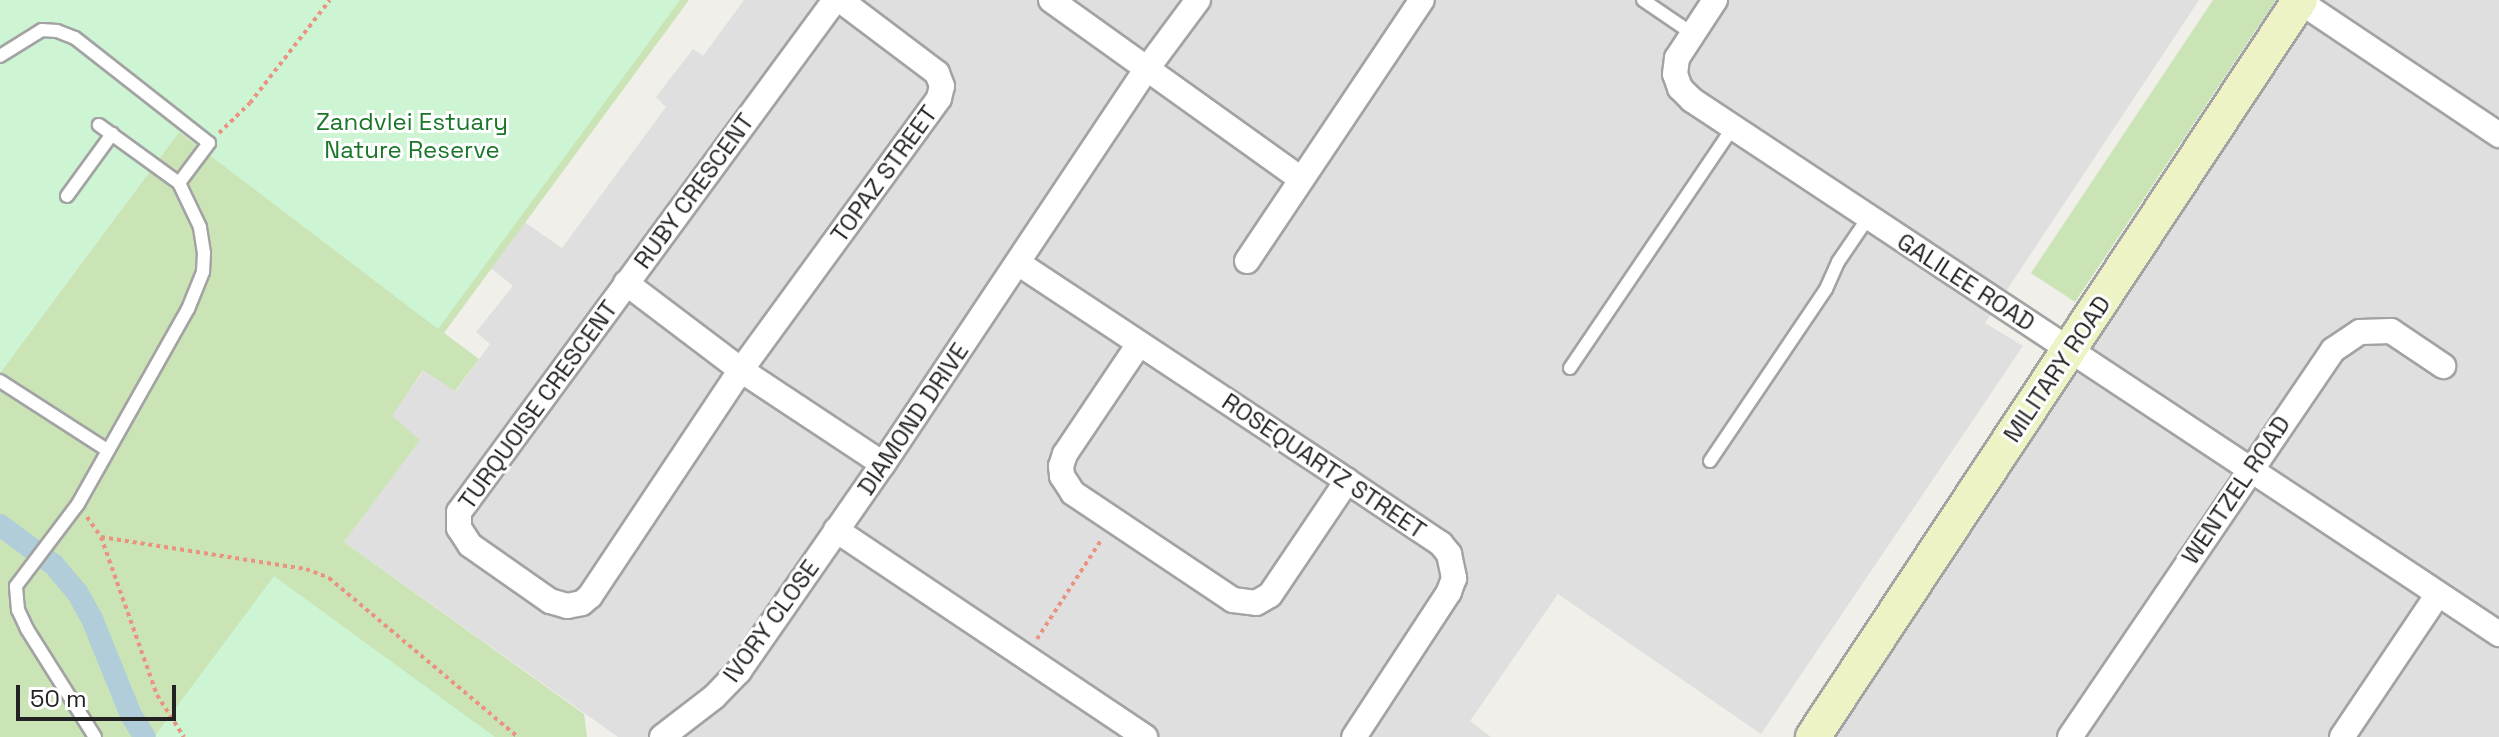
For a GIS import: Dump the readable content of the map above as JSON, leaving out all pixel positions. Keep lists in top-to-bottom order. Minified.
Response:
{"streets":{"main road":["MILITARY ROAD"],"street":["TOPAZ STREET","RUBY CRESCENT","GALILEE ROAD","TURQUOISE CRESCENT","DIAMOND DRIVE","ROSEQUARTZ STREET","WENTZEL ROAD","IVORY CLOSE"]},"crossings":[["TOPAZ STREET","RUBY CRESCENT"],["TOPAZ STREET","TURQUOISE CRESCENT"],["RUBY CRESCENT","TURQUOISE CRESCENT"],["RUBY CRESCENT","DIAMOND DRIVE"],["GALILEE ROAD","MILITARY ROAD"],["GALILEE ROAD","WENTZEL ROAD"],["DIAMOND DRIVE","ROSEQUARTZ STREET"],["DIAMOND DRIVE","IVORY CLOSE"]],"parks":["Zandvlei Estuary Nature Reserve"],"scale_bar":"50 m"}
